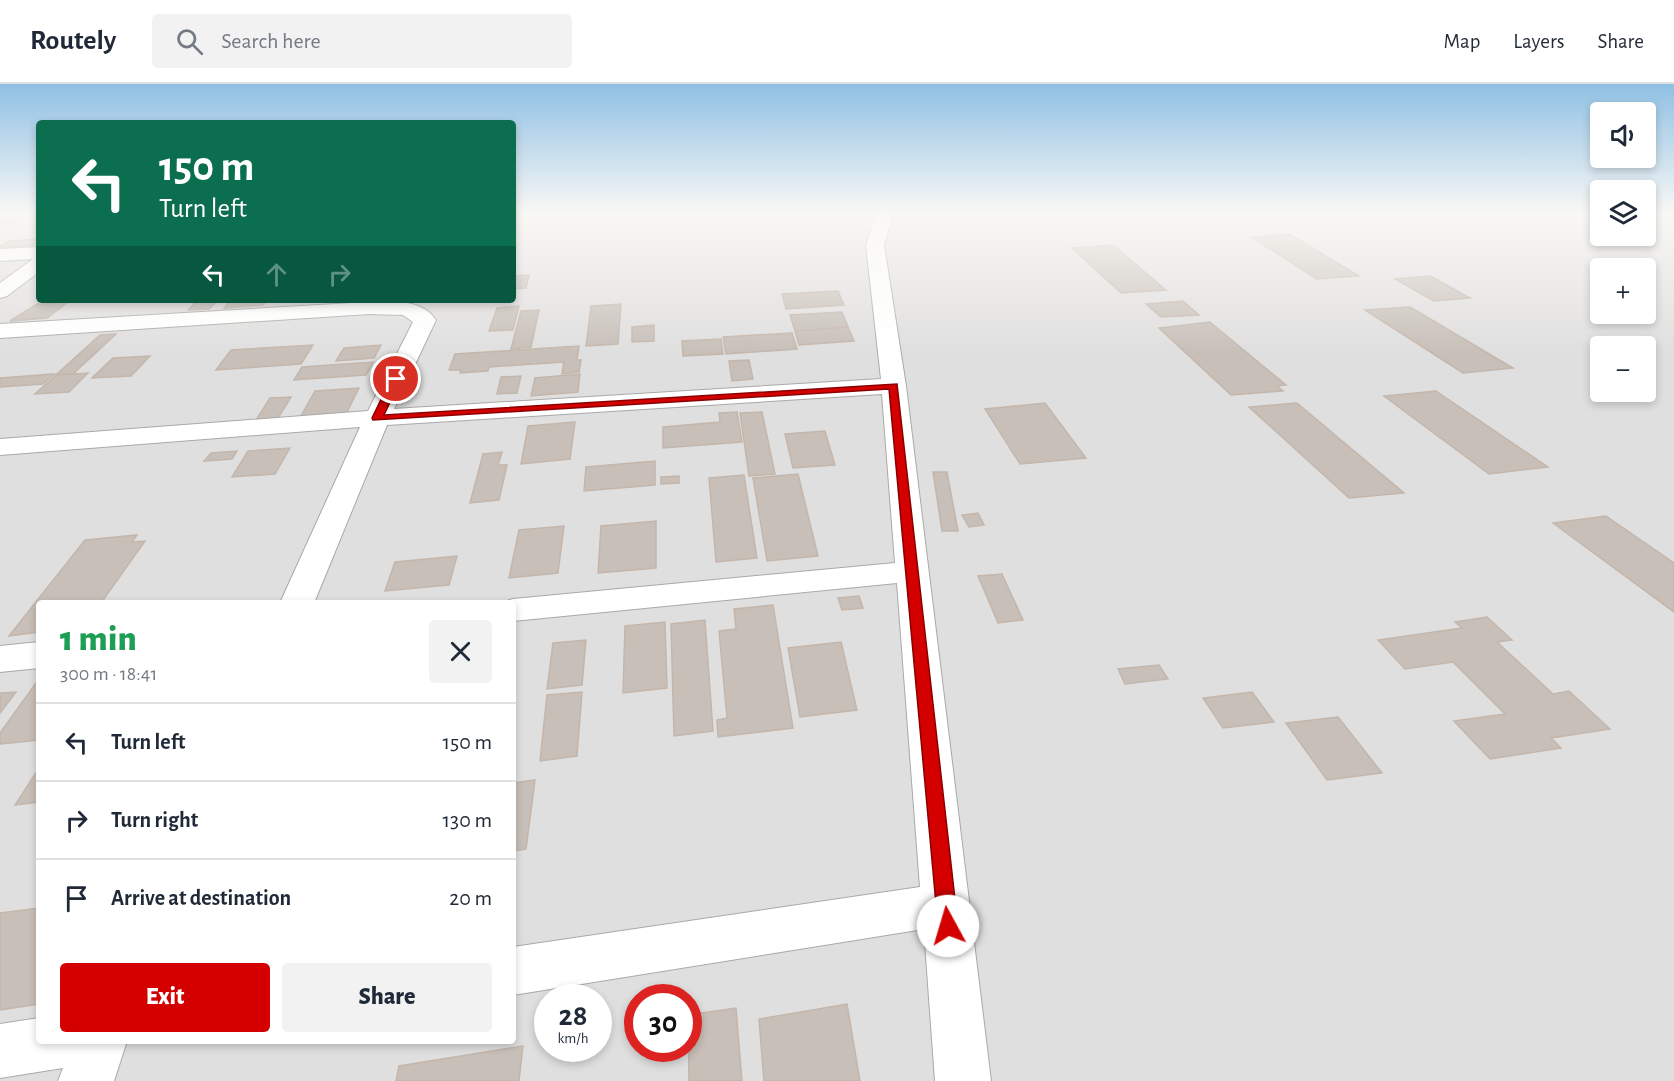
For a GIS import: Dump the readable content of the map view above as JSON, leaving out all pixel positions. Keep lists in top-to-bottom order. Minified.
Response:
{"page":{"header":"Routely","search":"Search here","nav":["Map","Layers","Share"],"map_buttons":["+","−"],"turn":["150 m","Turn left"],"heading":["1 min","300 m · 18:41"],"list":[{"name":"Turn left","value":"150 m"},{"name":"Turn right","value":"130 m"},{"name":"Arrive at destination","value":"20 m"}],"buttons":["Exit","Share"],"speed":"28 km/h","limit":"30"}}
